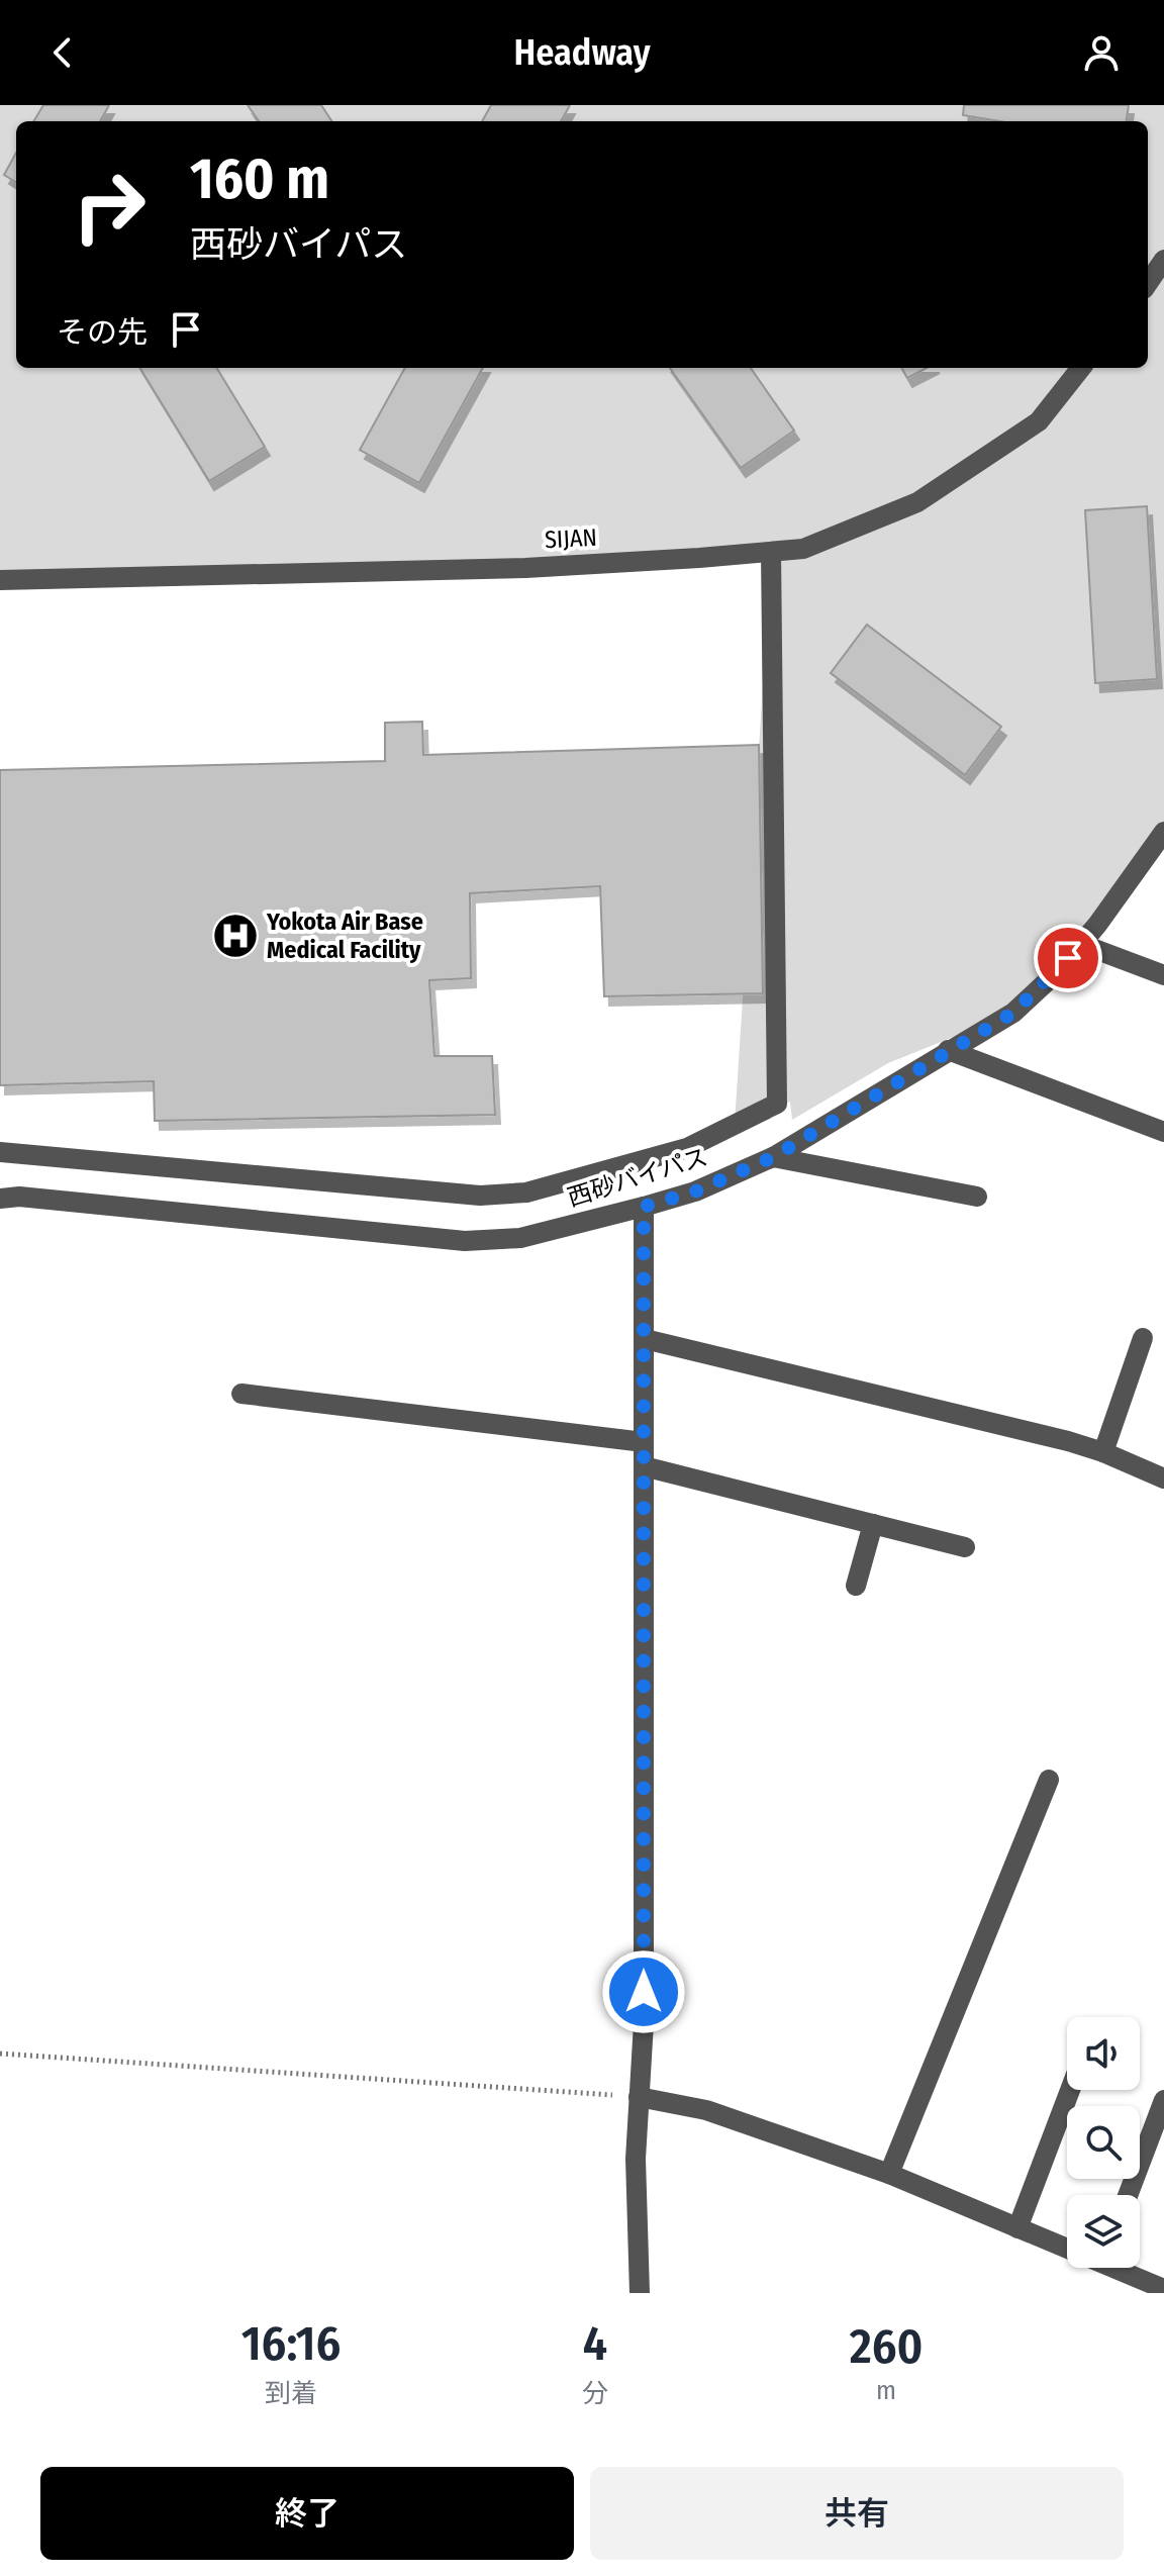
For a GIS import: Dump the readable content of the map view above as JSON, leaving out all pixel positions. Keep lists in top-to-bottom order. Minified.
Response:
{"streets":{"street":["SIJAN","西砂バイパス"]},"places":{"hospital":["Yokota Air Base Medical Facility"]},"page":{"header":"Headway","turn":["160 m","西砂バイパス"],"then":"その先","eta":["16:16","到着","4","分","260","m"],"buttons":["終了","共有"]}}
